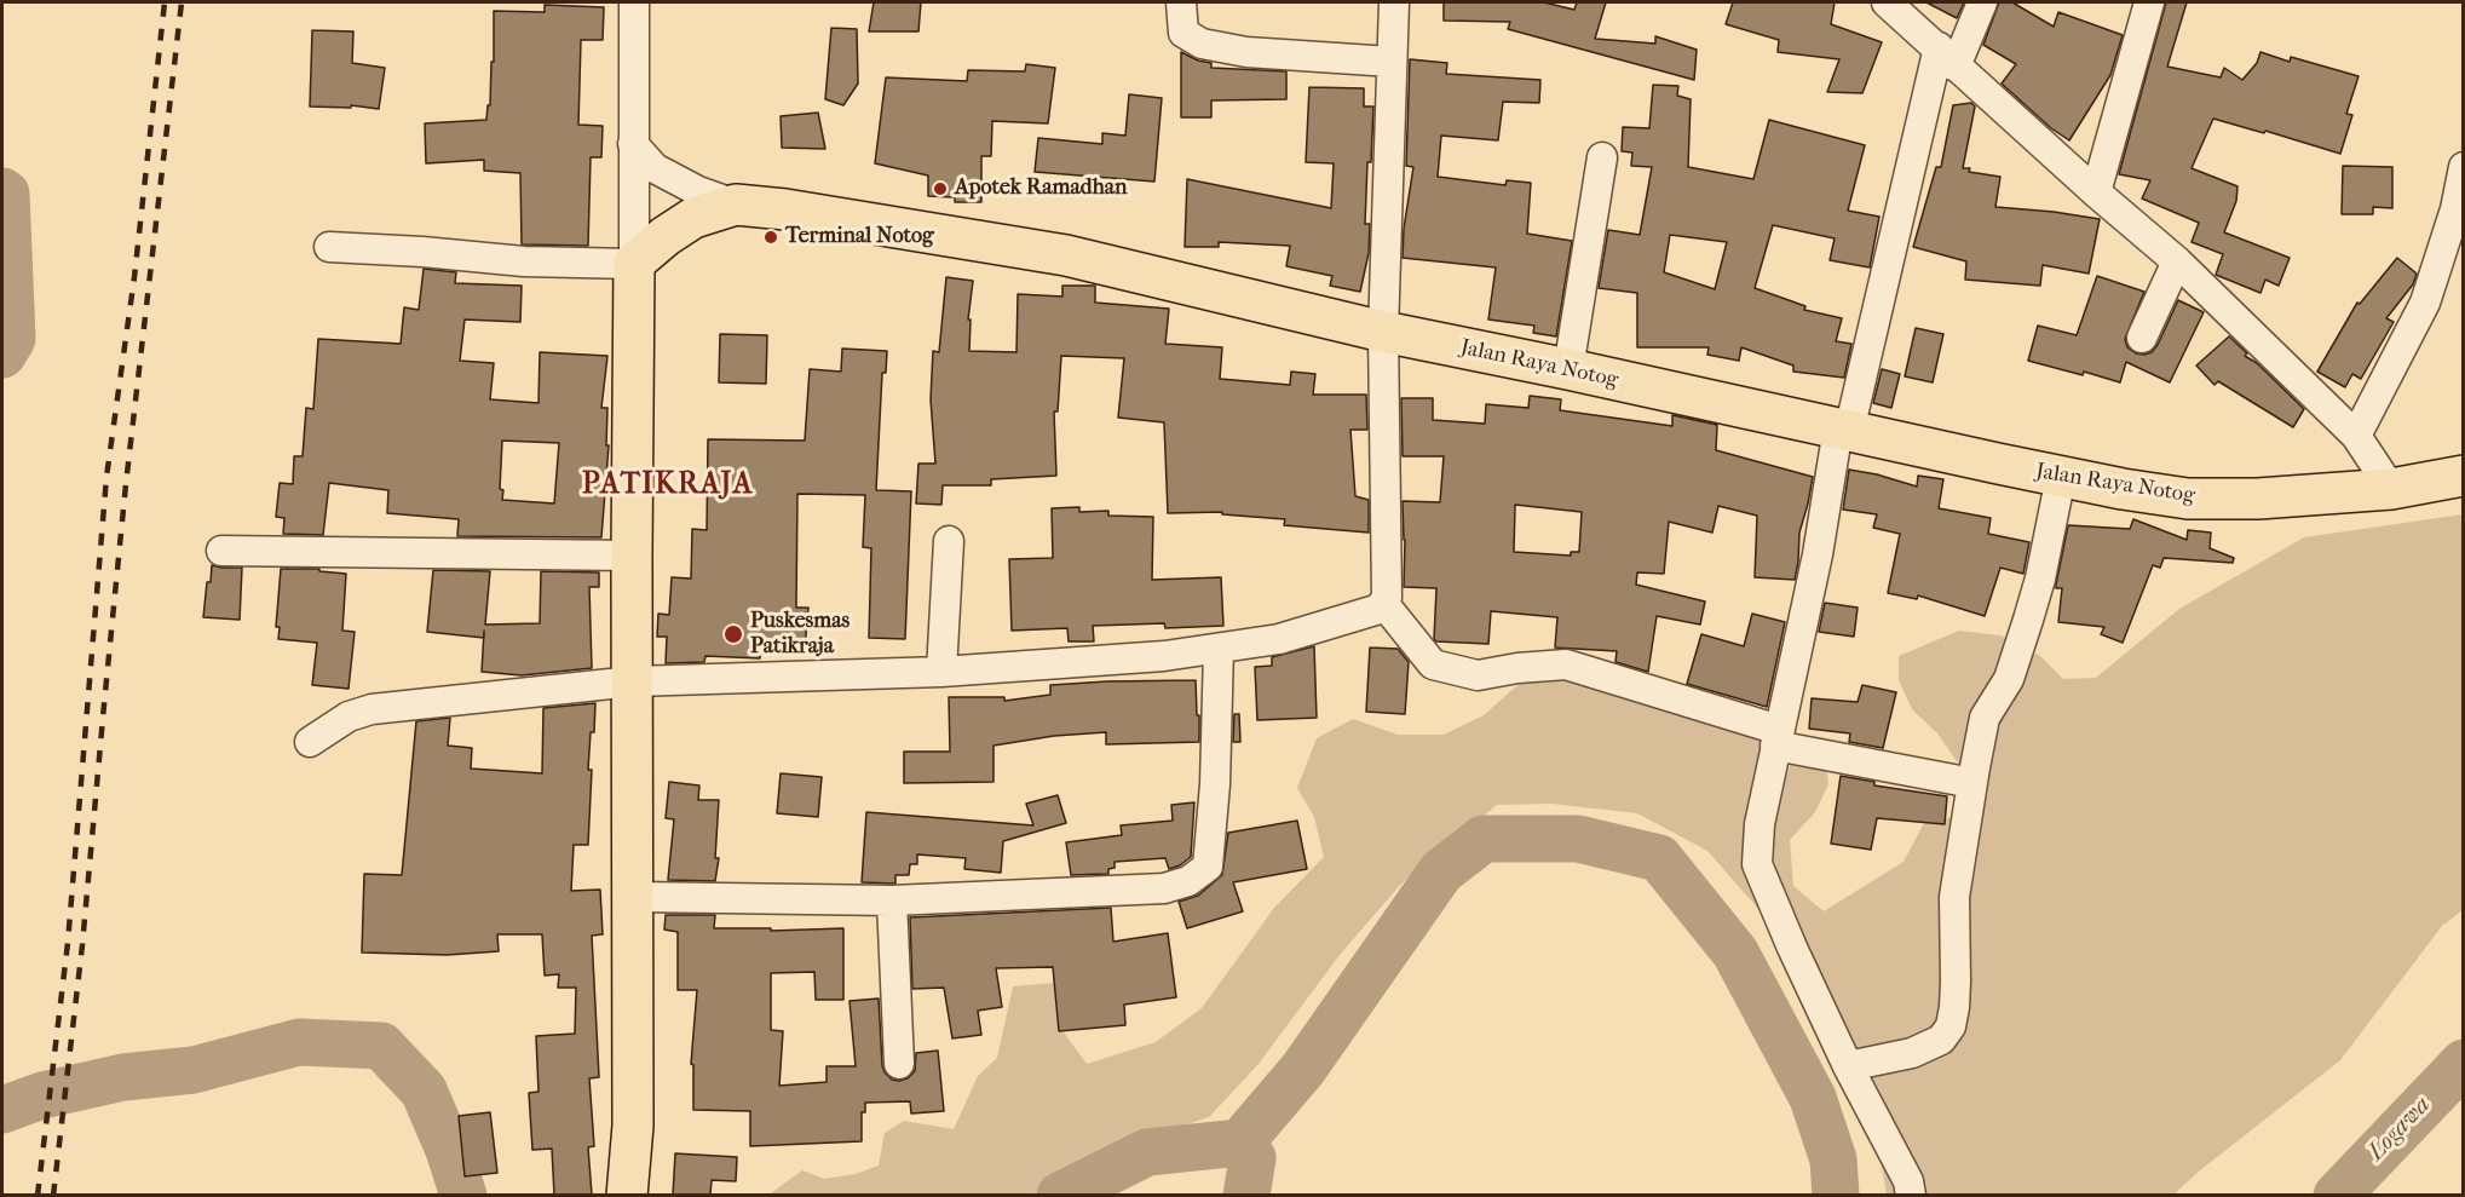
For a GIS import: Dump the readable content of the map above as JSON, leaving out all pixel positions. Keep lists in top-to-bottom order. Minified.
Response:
{"streets":{"highway":["Jalan Raya Notog"]},"districts":["PATIKRAJA"],"water":["Logawa"],"places":["Apotek Ramadhan","Terminal Notog","Puskesmas Patikraja"]}
